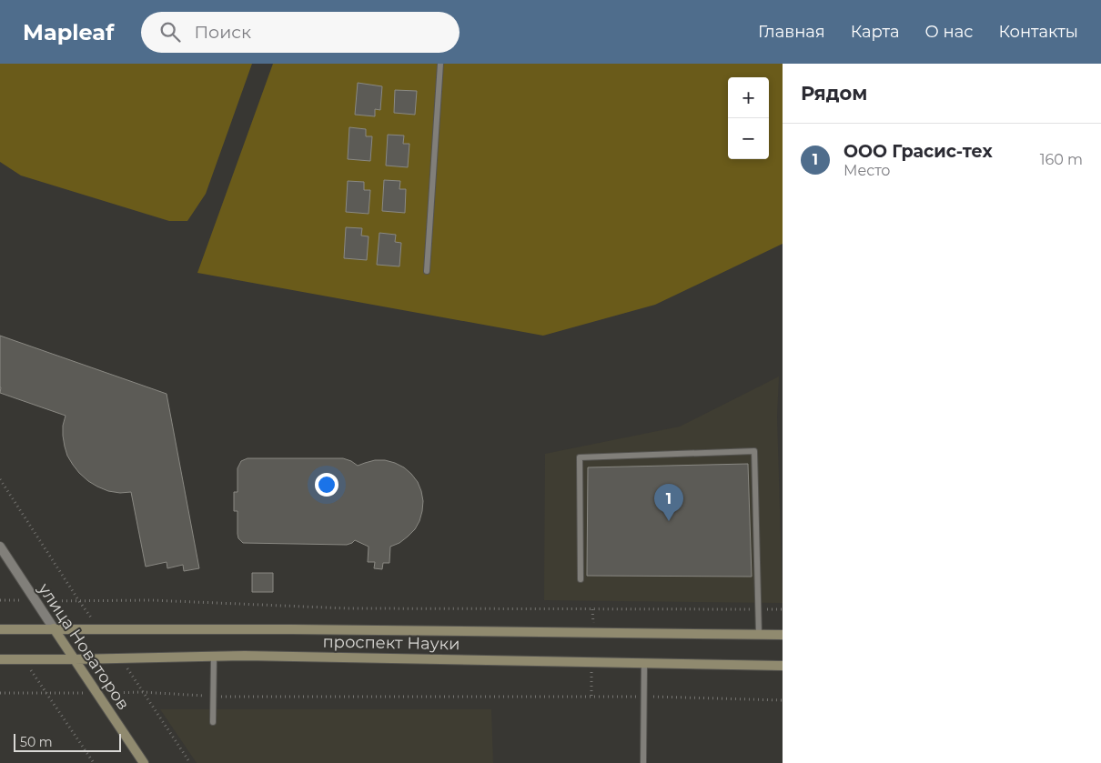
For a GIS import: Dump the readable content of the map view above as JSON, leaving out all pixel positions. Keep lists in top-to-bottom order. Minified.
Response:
{"streets":{"street":["проспект Науки","улица Новаторов"]},"crossings":[["проспект Науки","улица Новаторов"]],"scale_bar":"50 m","page":{"header":"Mapleaf","search":"Поиск","nav":["Главная","Карта","О нас","Контакты"],"heading":"Рядом","map_buttons":["+","−"],"list":[{"mark":"1","name":"ООО Грасис-тех","note":"Место","value":"160 m"}],"pins":"1","scale":"50 m"}}
